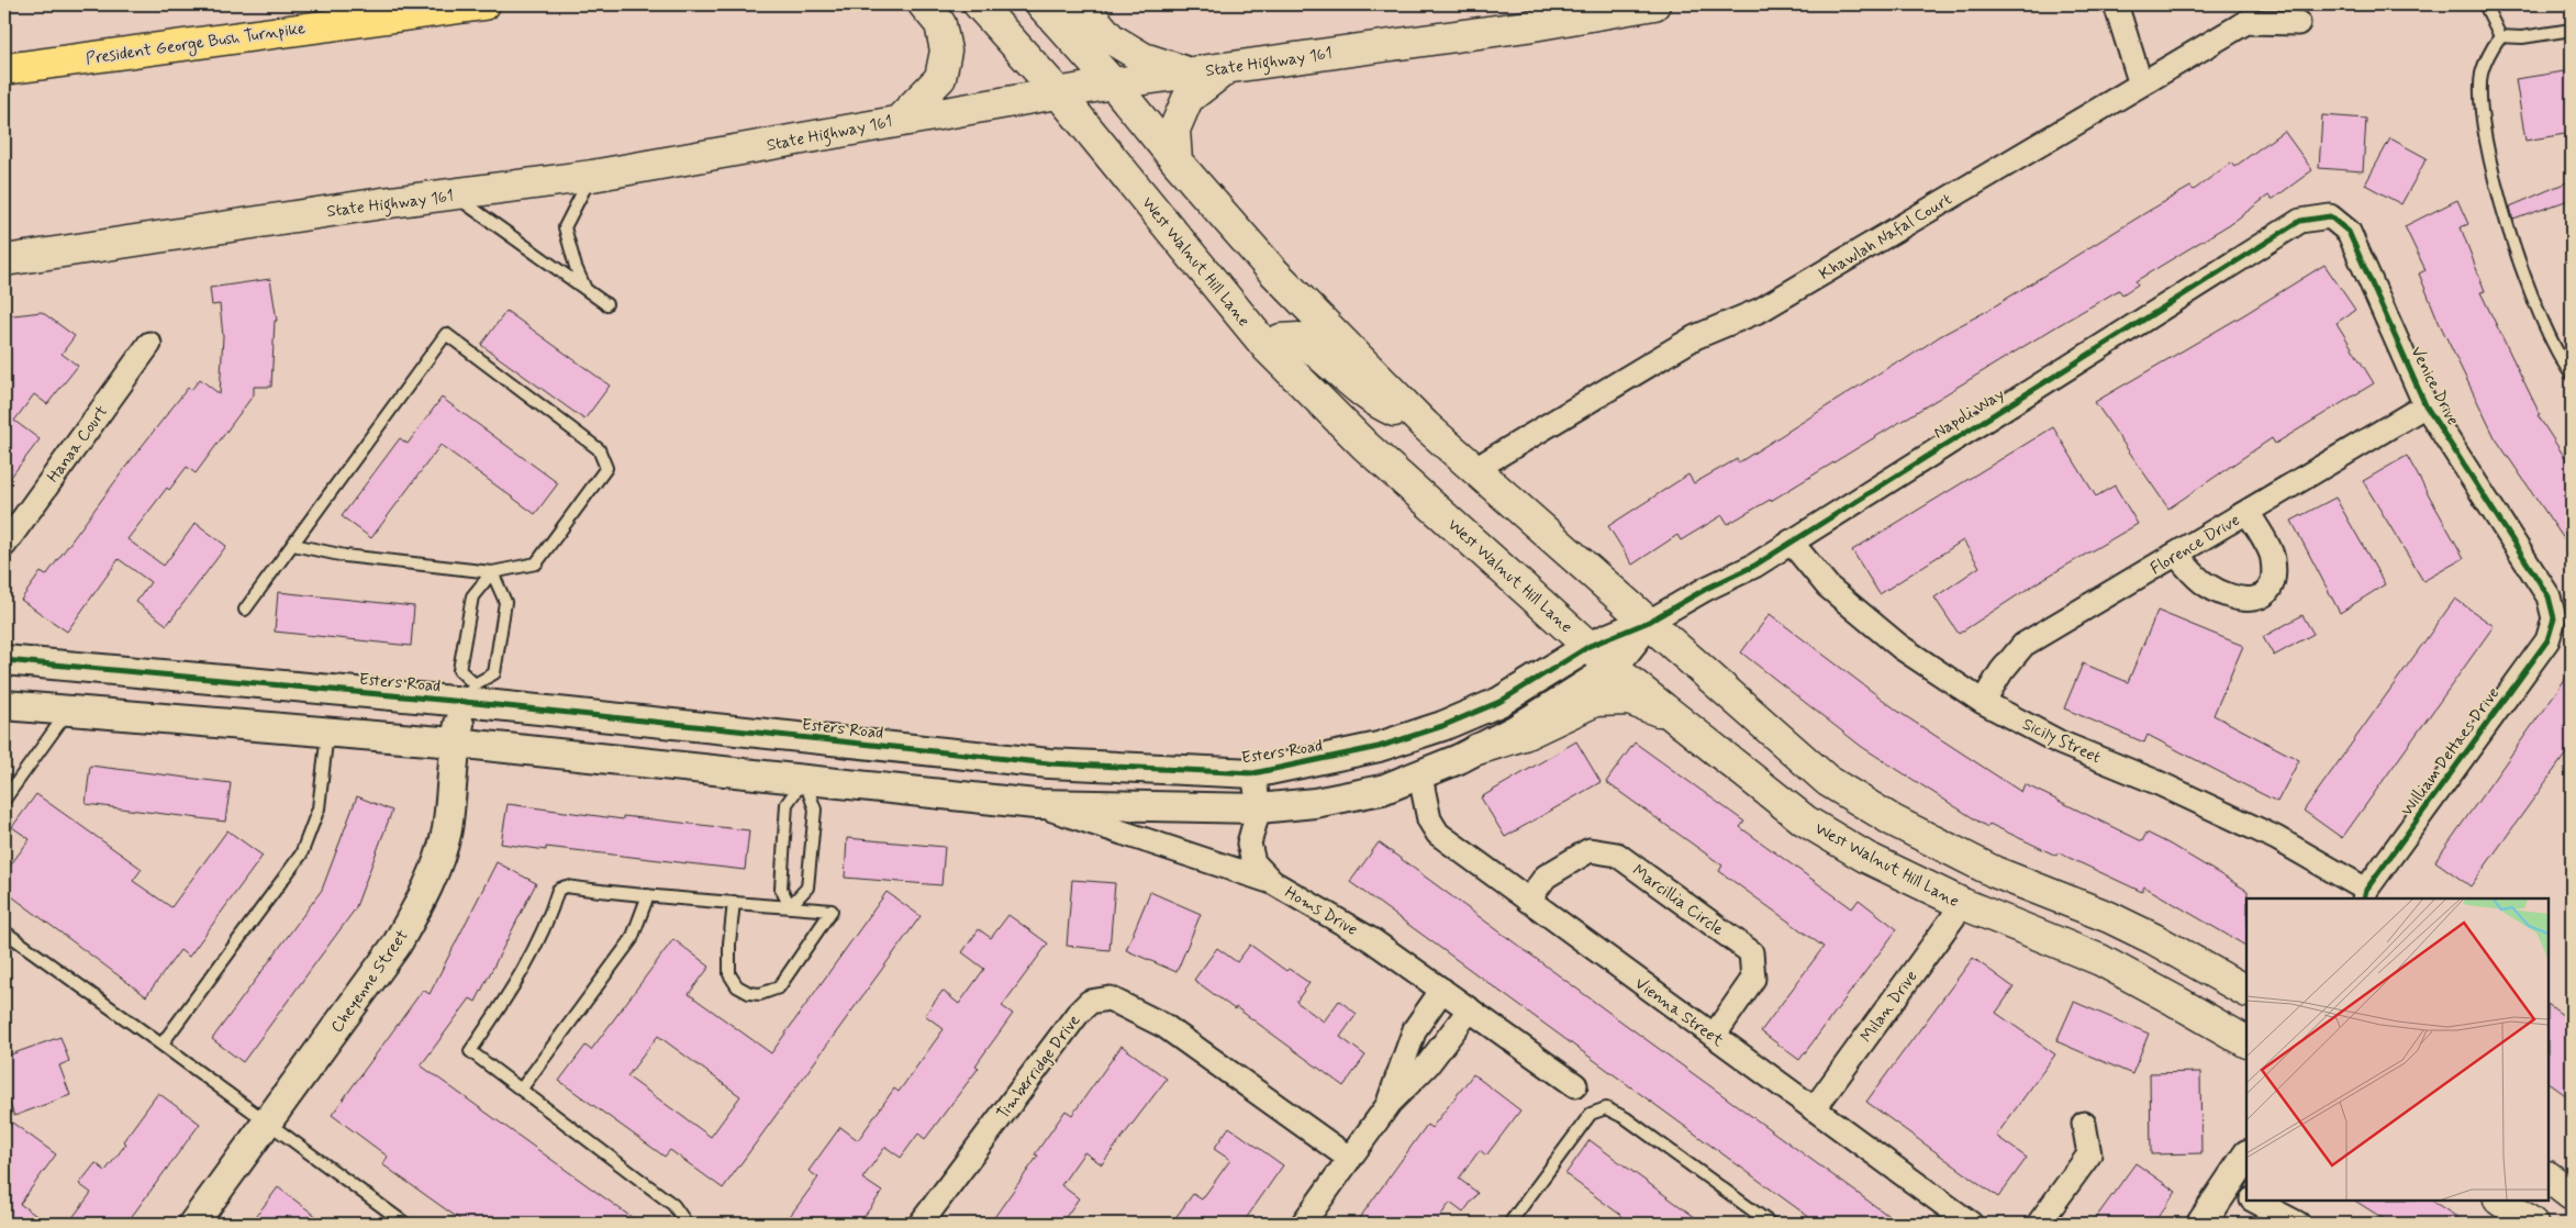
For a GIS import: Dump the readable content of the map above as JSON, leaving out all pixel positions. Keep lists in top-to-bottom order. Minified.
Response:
{"streets":{"highway":["President George Bush Turnpike"],"main road":["State Highway 161","West Walnut Hill Lane"],"street":["Khawlah Nafal Court","Venice Drive","Napoli Way","Hanaa Court","Florence Drive","Esters Road","Sicily Street","William DeHaes Drive","Marcillia Circle","Homs Drive","Cheyenne Street","Milan Drive","Vienna Street","Timberridge Drive"]},"crossings":[["State Highway 161","West Walnut Hill Lane"],["West Walnut Hill Lane","Esters Road"],["West Walnut Hill Lane","Milan Drive"],["Venice Drive","Napoli Way"],["Venice Drive","Florence Drive"],["Venice Drive","William DeHaes Drive"],["Napoli Way","Esters Road"],["Napoli Way","Sicily Street"],["Florence Drive","Sicily Street"],["Esters Road","Cheyenne Street"],["Sicily Street","William DeHaes Drive"],["Marcillia Circle","Vienna Street"],["Milan Drive","Vienna Street"]]}
